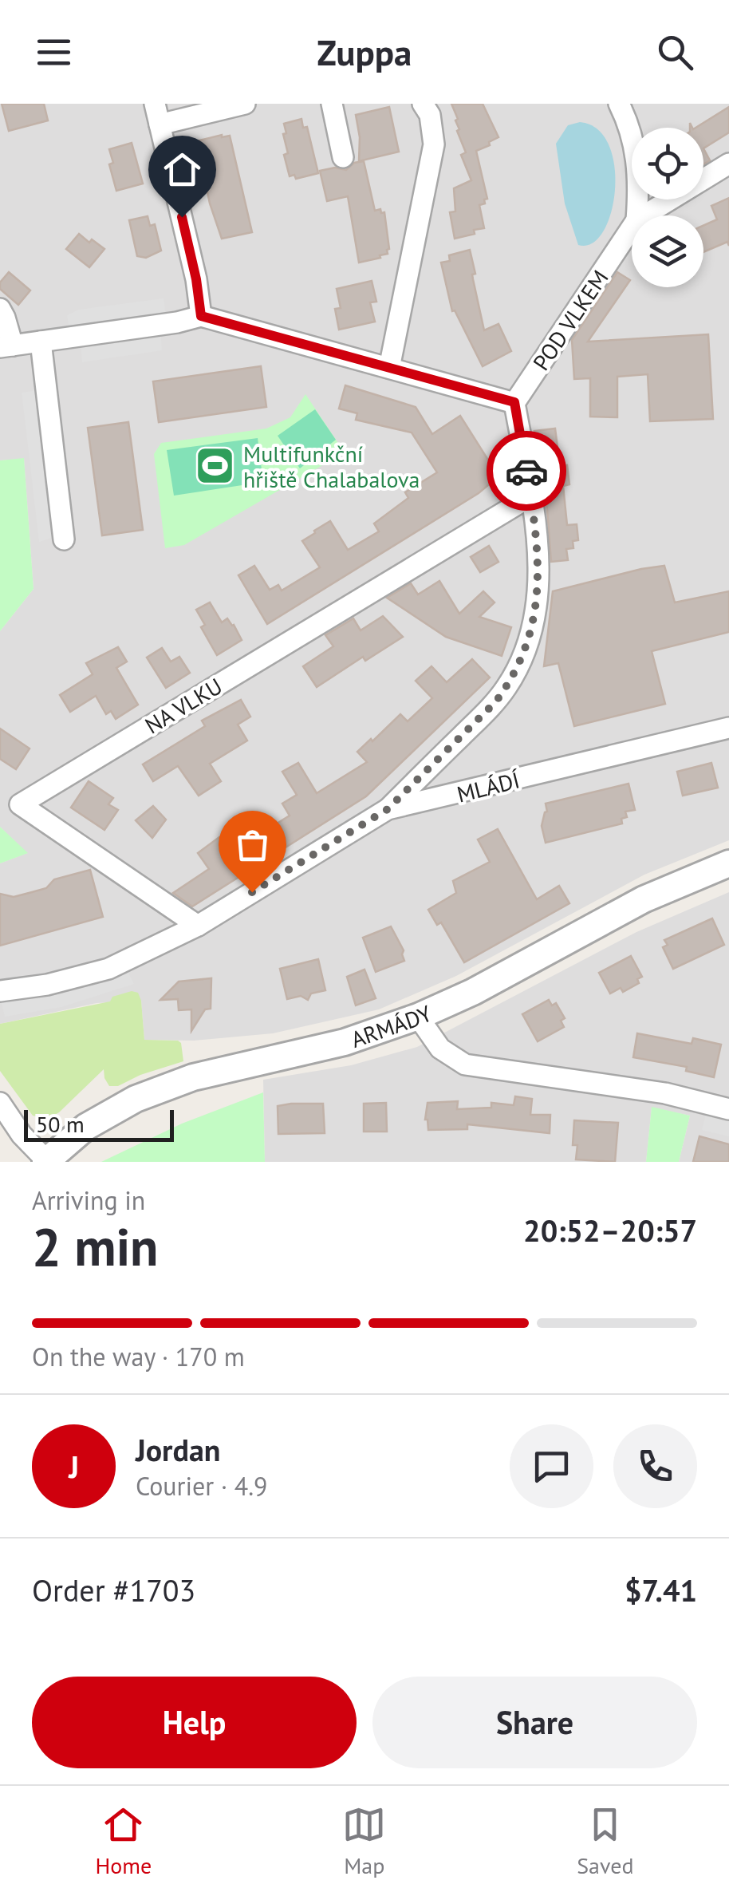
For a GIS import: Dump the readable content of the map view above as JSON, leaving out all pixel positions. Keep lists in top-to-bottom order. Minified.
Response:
{"streets":{"street":["POD VLKEM","NA VLKU","MLÁDÍ","ARMÁDY"]},"crossings":[["NA VLKU","MLÁDÍ"]],"places":{"sports":["Multifunkční hřiště Chalabalova"]},"scale_bar":"50 m","page":{"header":"Zuppa","scale":"50 m","heading":["2 min","Arriving in","20:52–20:57"],"panel":["Jordan","Courier · 4.9","Order #1703","$7.41"],"bar":"On the way · 170 m","round":"J","buttons":["Help","Share"],"tabs":["Home","Map","Saved"]}}
